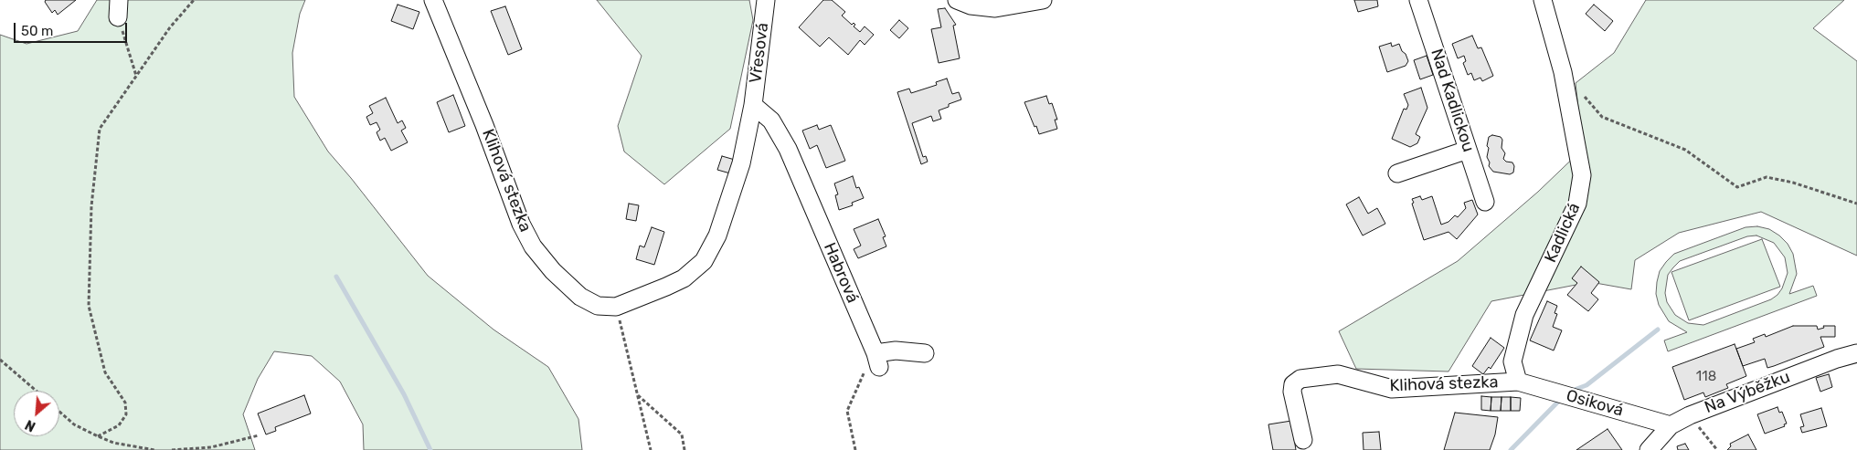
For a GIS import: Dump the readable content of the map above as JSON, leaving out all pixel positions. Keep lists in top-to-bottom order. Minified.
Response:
{"streets":{"street":["Vřesová","Nad Kadlickou","Klihová stezka","Kadlická","Habrová","Na Výběžku","Osiková"]},"crossings":[["Vřesová","Klihová stezka"],["Vřesová","Habrová"],["Klihová stezka","Kadlická"],["Klihová stezka","Habrová"],["Klihová stezka","Osiková"],["Kadlická","Osiková"],["Na Výběžku","Osiková"]],"house_numbers":["118"],"scale_bar":"50 m","north":"bottom left"}
